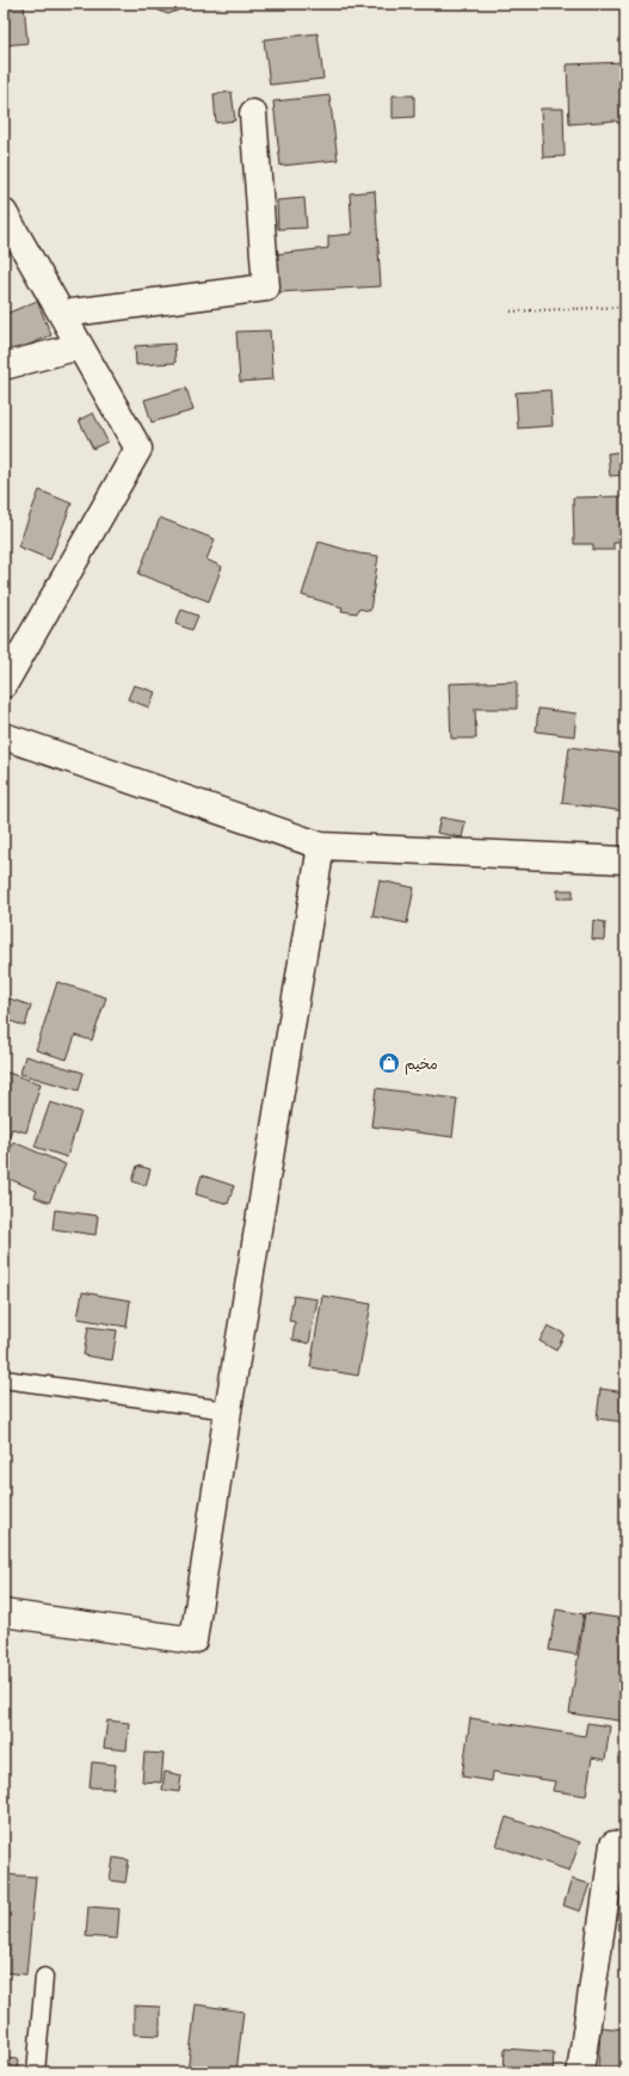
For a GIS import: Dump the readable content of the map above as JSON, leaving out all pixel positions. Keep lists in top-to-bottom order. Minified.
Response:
{"places":{"shop":["مخيم"]}}
